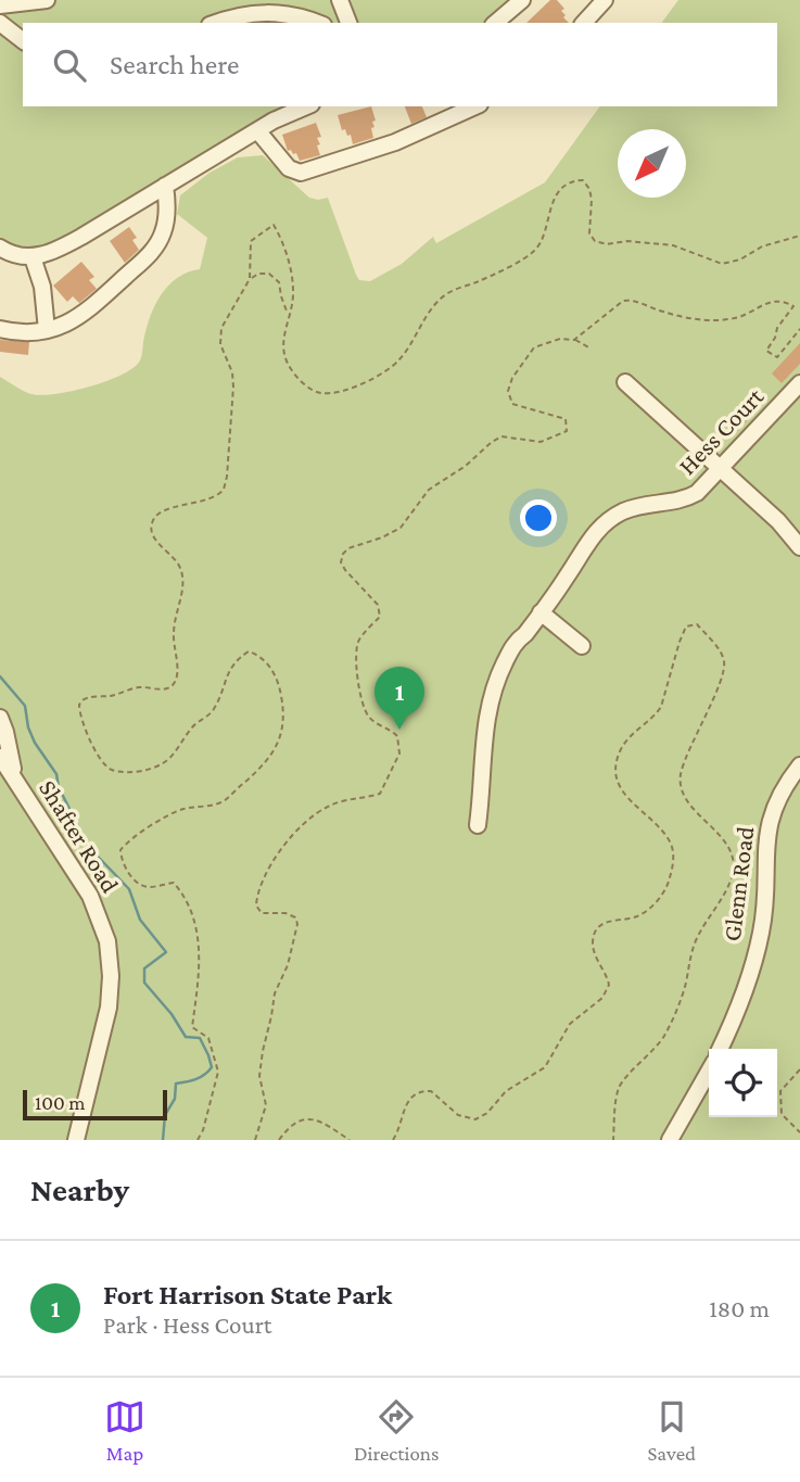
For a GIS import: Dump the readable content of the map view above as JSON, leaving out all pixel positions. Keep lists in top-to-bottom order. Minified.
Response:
{"streets":{"street":["Hess Court","Shafter Road","Glenn Road"]},"scale_bar":"100 m","north":"bottom left","page":{"search":"Search here","pins":"1","scale":"100 m","heading":"Nearby","list":[{"mark":"1","name":"Fort Harrison State Park","note":"Park · Hess Court","value":"180 m"}],"nav":["Map","Directions","Saved"]}}
